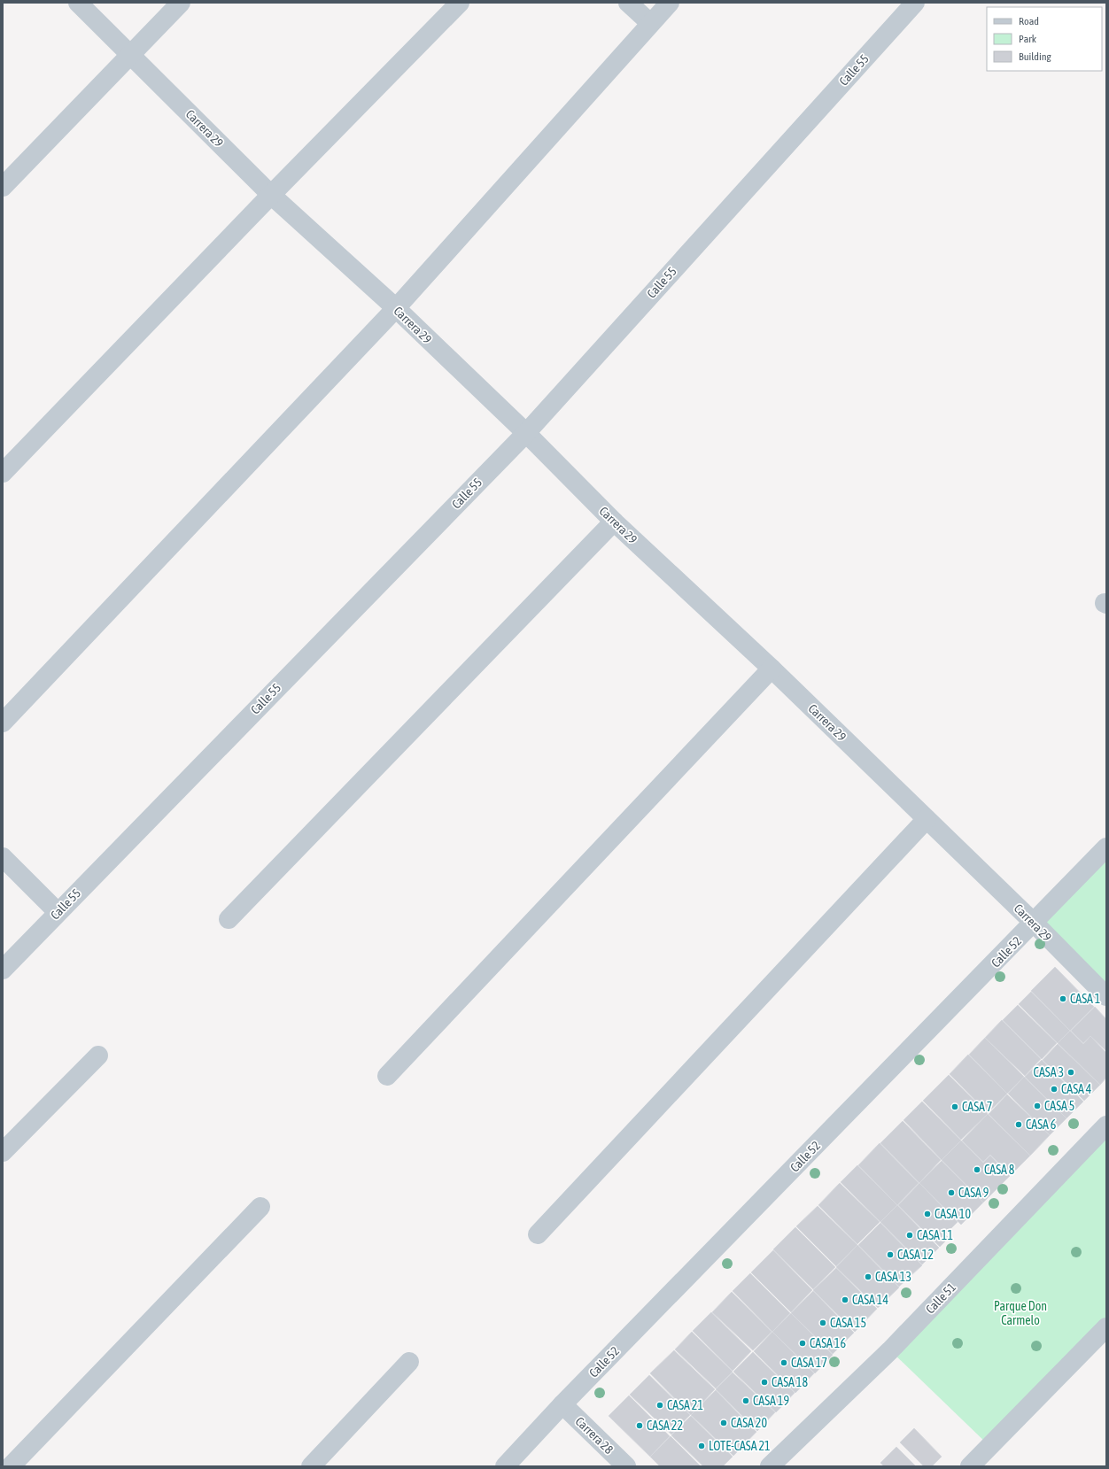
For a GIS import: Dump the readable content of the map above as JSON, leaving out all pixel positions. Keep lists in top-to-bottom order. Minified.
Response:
{"streets":{"street":["Calle 55","Carrera 29","Calle 52","Calle 51","Carrera 28"]},"crossings":[["Calle 55","Carrera 29"],["Carrera 29","Calle 52"],["Calle 52","Carrera 28"]],"parks":["Parque Don Carmelo"],"places":["CASA 1","CASA 3","CASA 4","CASA 5","CASA 7","CASA 6","CASA 8","CASA 9","CASA 10","CASA 11","CASA 12","CASA 13","CASA 14","CASA 15","CASA 16","CASA 17","CASA 18","CASA 19","CASA 21","CASA 20","CASA 22","LOTE-CASA 21"],"legend":["Road","Park","Building"]}
